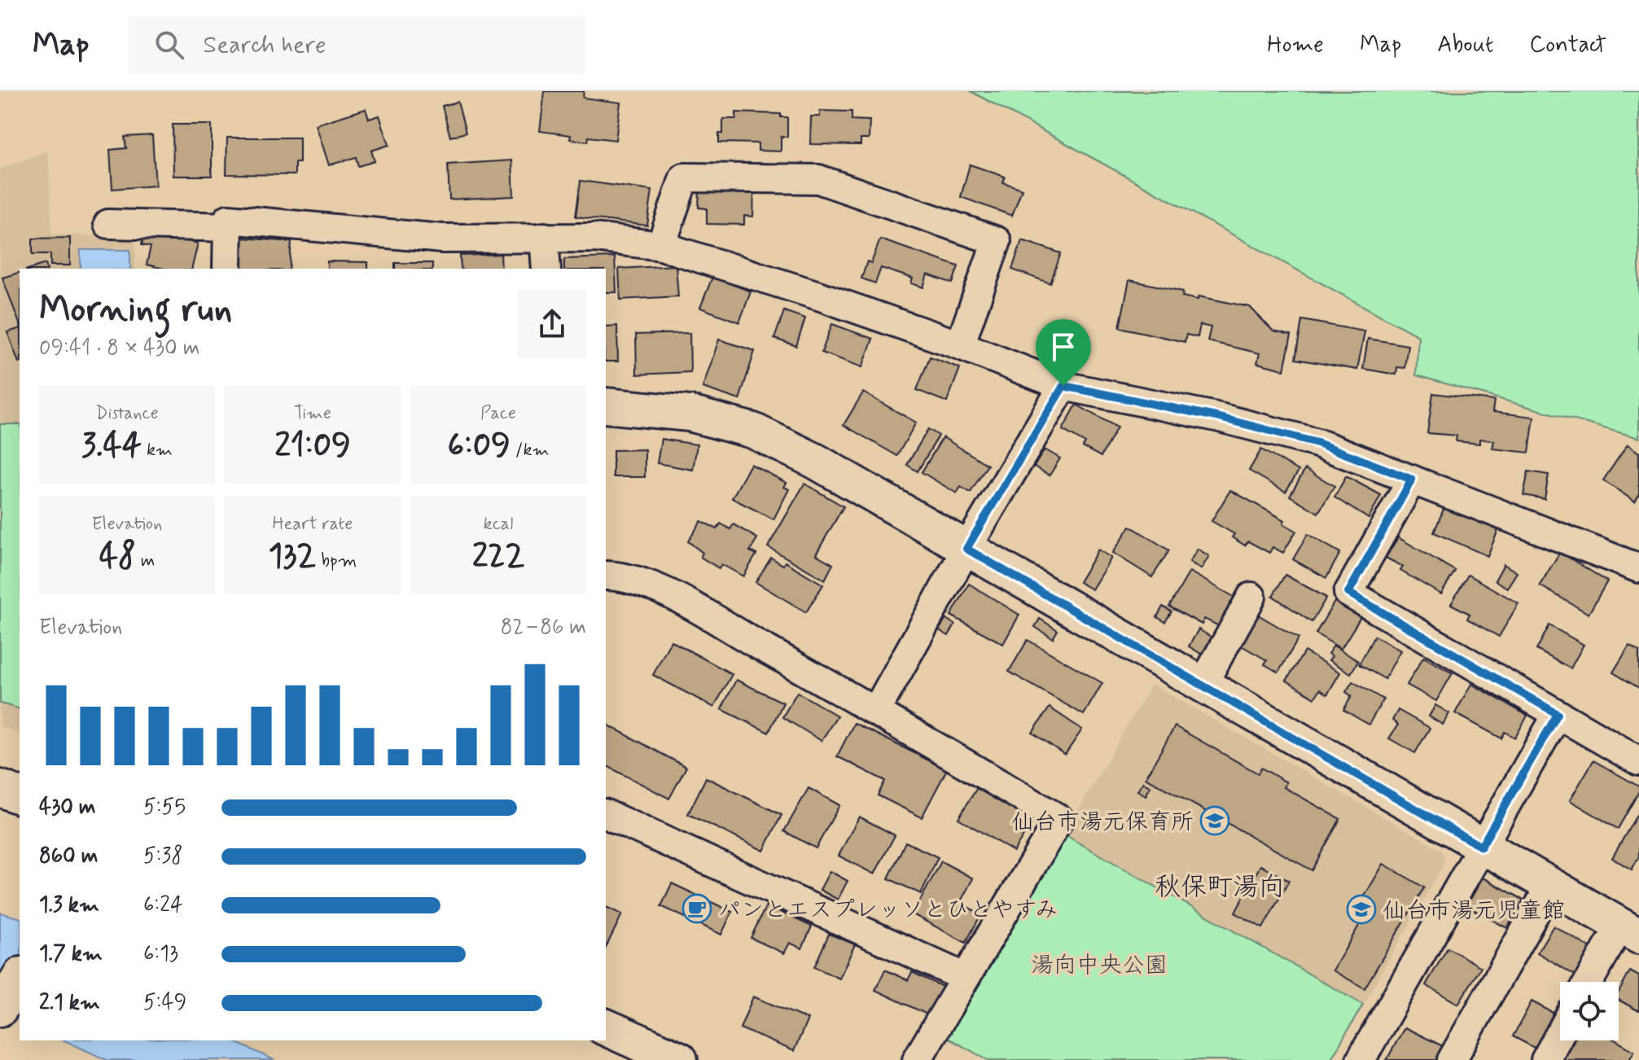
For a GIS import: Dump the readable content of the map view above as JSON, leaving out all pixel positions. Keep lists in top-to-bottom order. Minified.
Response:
{"districts":["秋保町湯向"],"parks":["湯向中央公園"],"places":{"school or university":["仙台市湯元保育所","仙台市湯元児童館"],"cafe":["パンとエスプレッソとひとやすみ"]},"page":{"header":"Map","search":"Search here","nav":["Home","Map","About","Contact"],"heading":["Morning run","09:41 · 8 × 430 m"],"stats":[["Distance","3.44 km"],["Time","21:09"],["Pace","6:09 /km"],["Elevation","48 m"],["Heart rate","132 bpm"],["kcal","222"]],"chart":["Elevation","82–86 m"],"list":[{"name":"430 m","note":"5:55"},{"name":"860 m","note":"5:38"},{"name":"1.3 km","note":"6:24"},{"name":"1.7 km","note":"6:13"},{"name":"2.1 km","note":"5:49"}]}}
